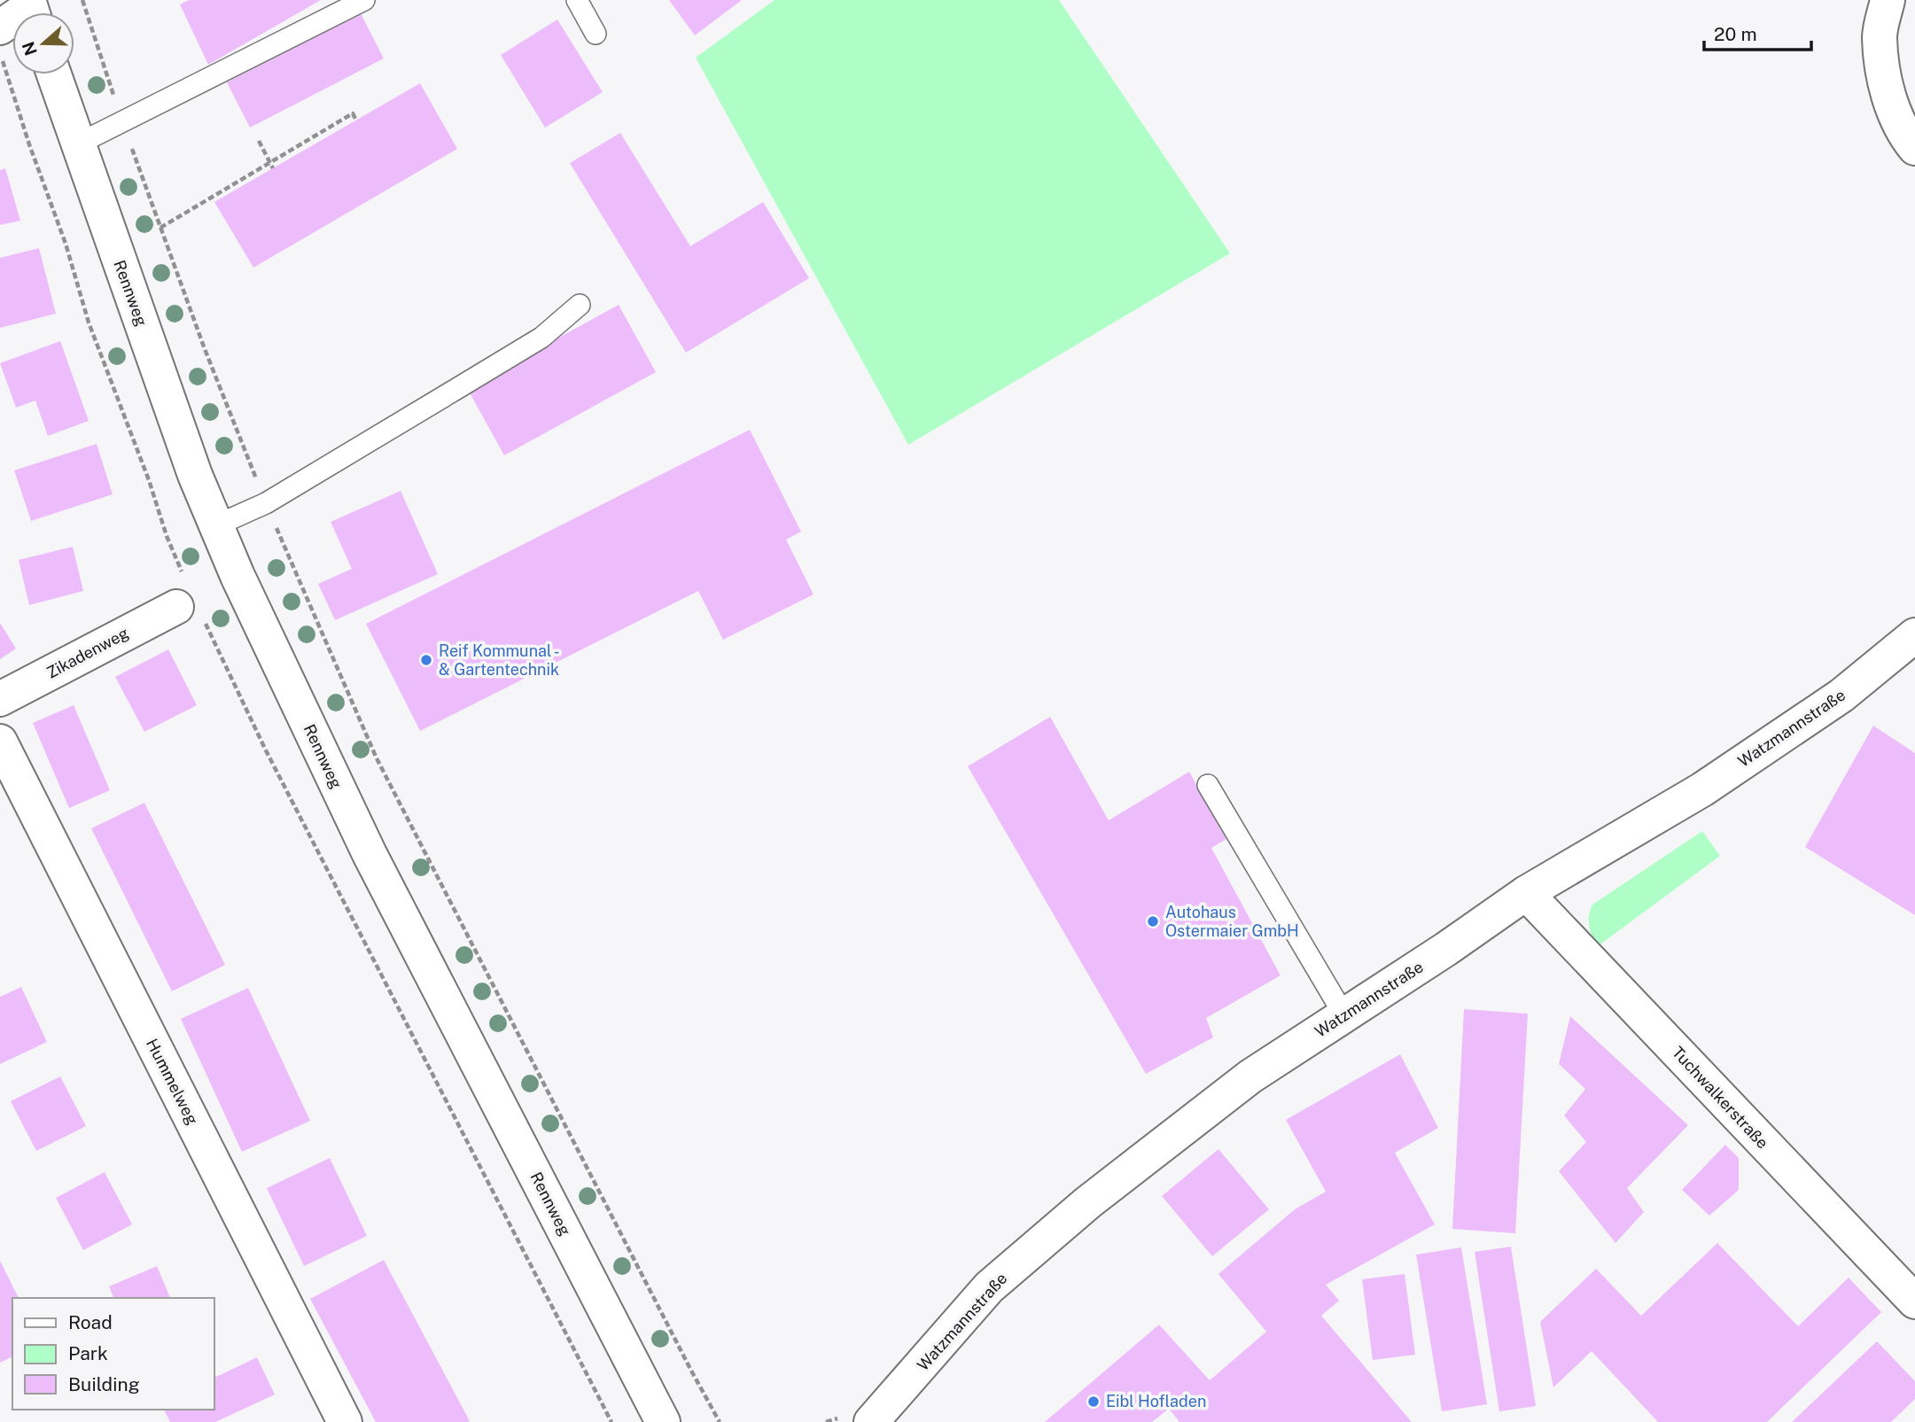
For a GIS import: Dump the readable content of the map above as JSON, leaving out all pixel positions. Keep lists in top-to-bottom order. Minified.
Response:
{"streets":{"street":["Rennweg","Zikadenweg","Watzmannstraße","Hummelweg","Tuchwalkerstraße"]},"crossings":[["Watzmannstraße","Tuchwalkerstraße"]],"places":["Reif Kommunal - & Gartentechnik","Autohaus Ostermaier GmbH","Eibl Hofladen"],"legend":["Road","Park","Building"],"scale_bar":"20 m","north":"left"}
